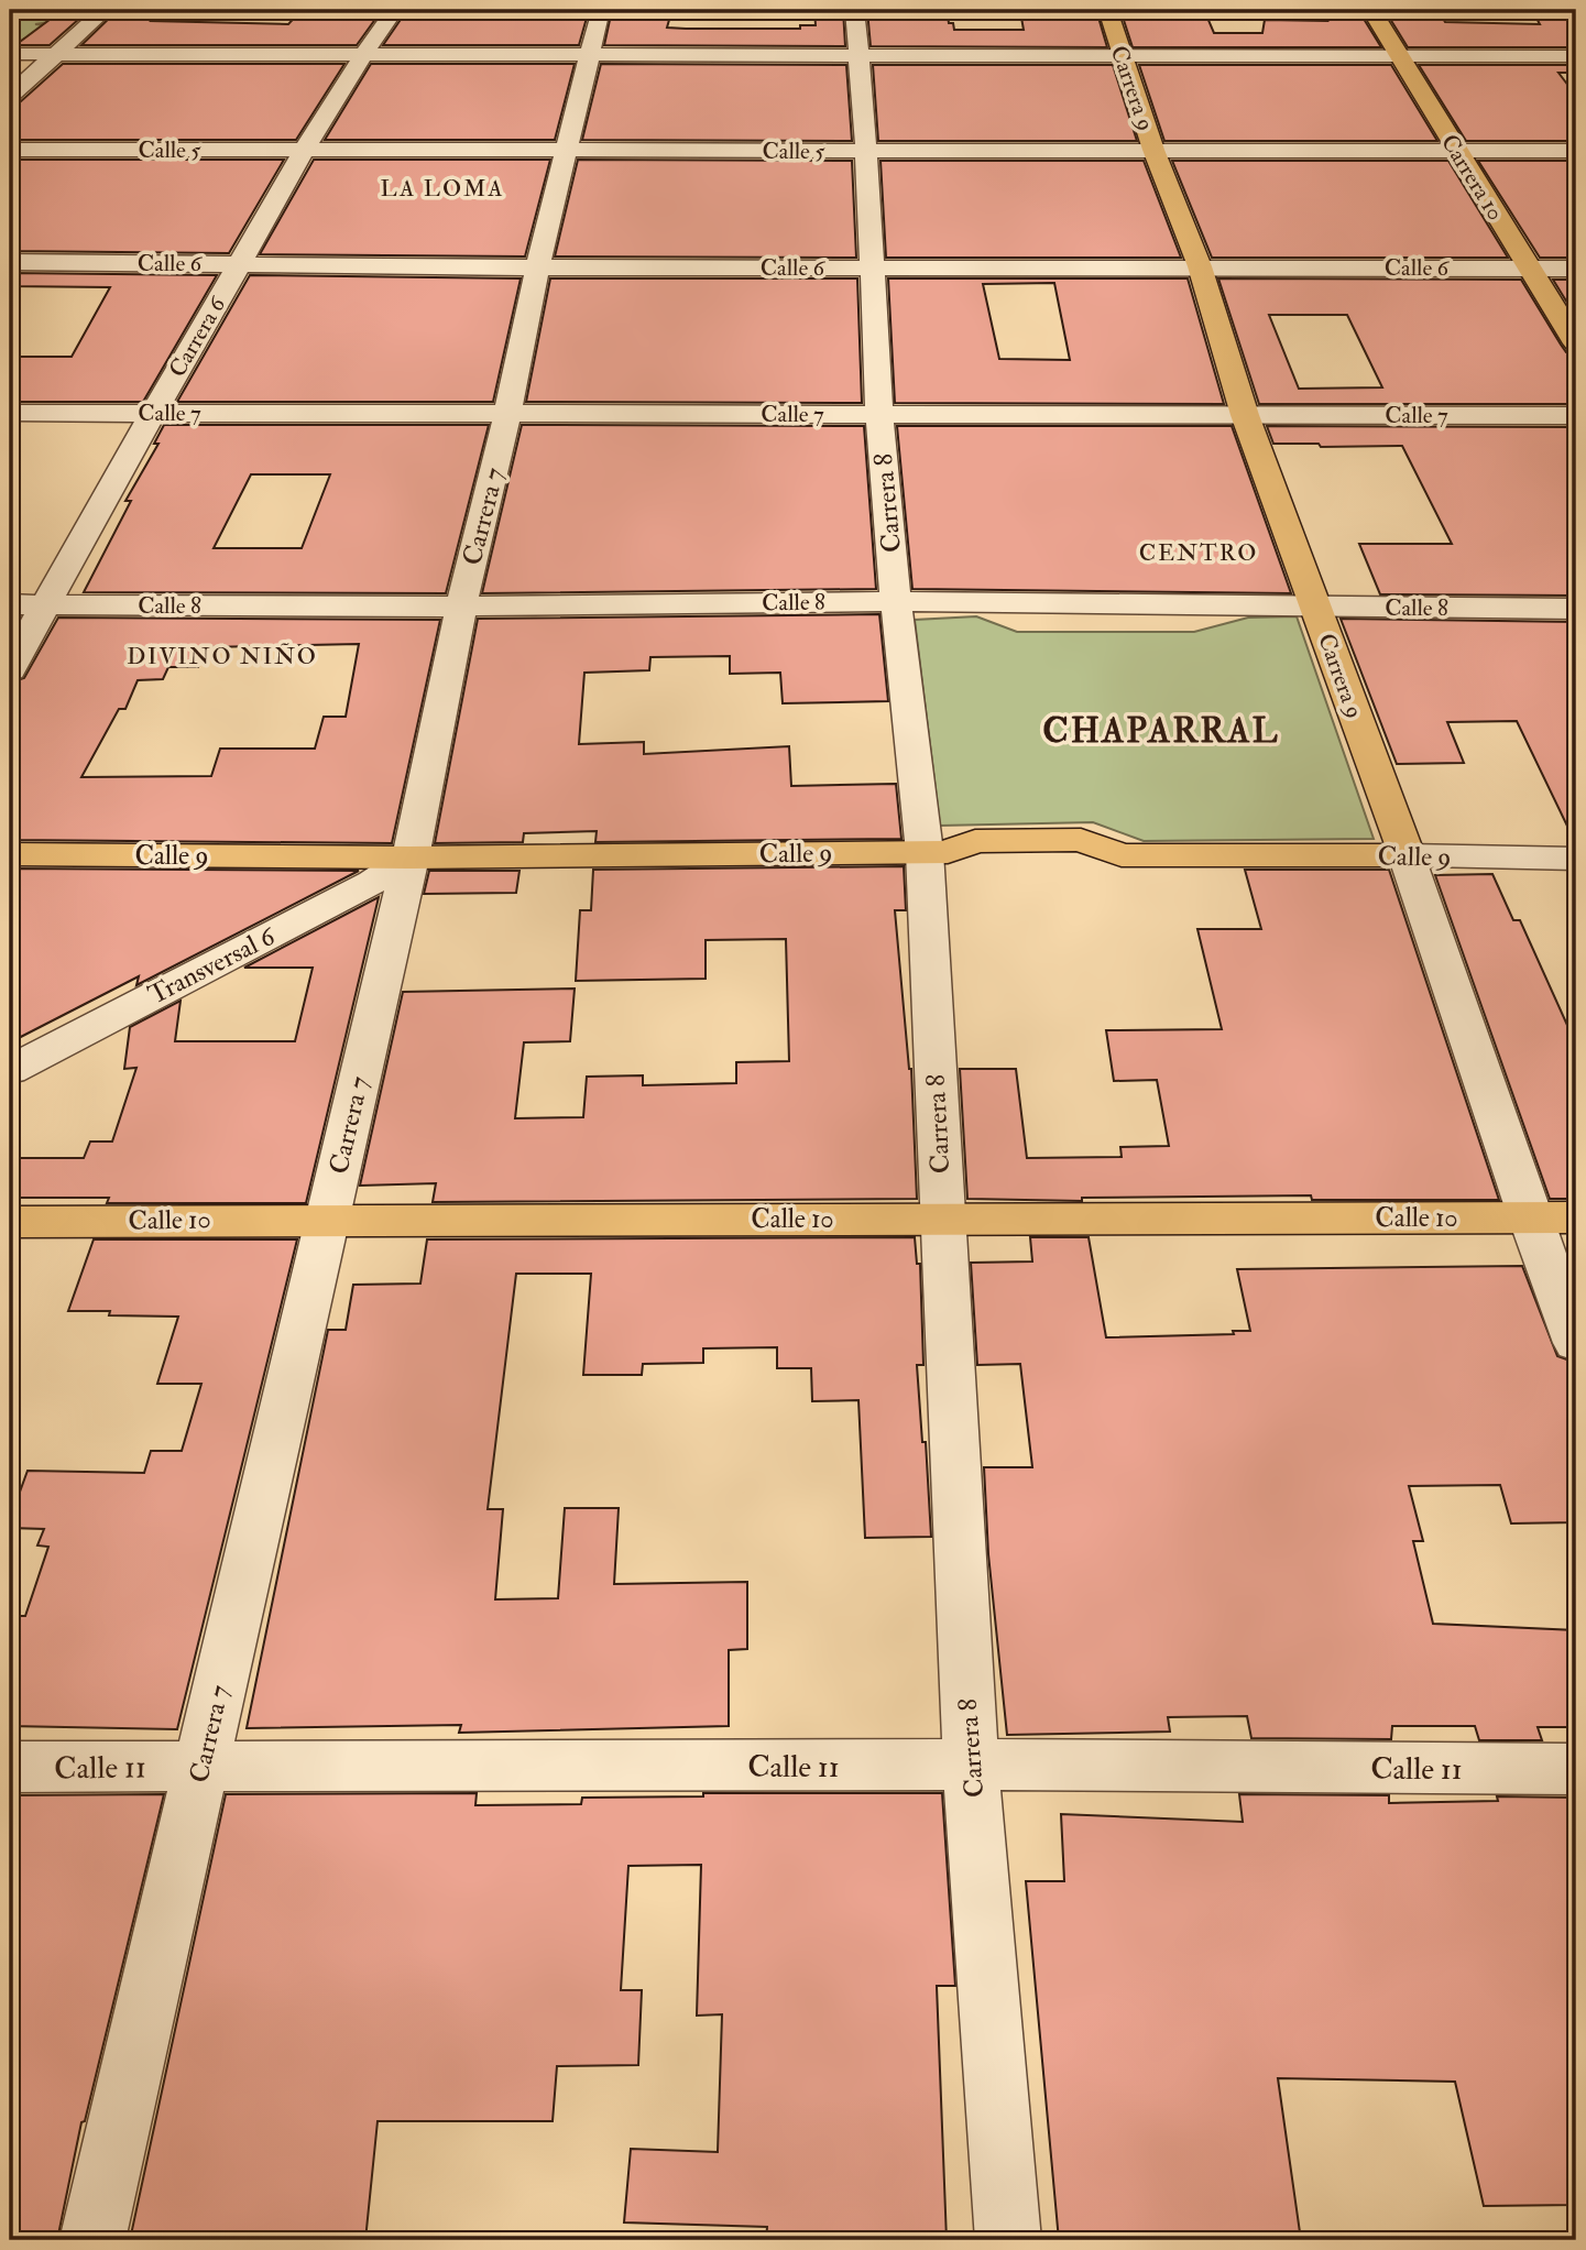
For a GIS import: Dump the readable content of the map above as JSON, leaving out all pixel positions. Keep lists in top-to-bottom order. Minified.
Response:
{"streets":{"main road":["Carrera 9","Carrera 10","Calle 9","Calle 10"],"street":["Calle 5","Calle 6","Carrera 6","Calle 7","Carrera 8","Carrera 7","Calle 8","Transversal 6","Calle 11"]},"crossings":[["Carrera 9","Calle 5"],["Carrera 9","Calle 6"],["Carrera 9","Calle 7"],["Carrera 9","Calle 8"],["Carrera 9","Calle 9"],["Carrera 9","Calle 10"],["Calle 5","Carrera 10"],["Calle 5","Carrera 6"],["Calle 5","Carrera 8"],["Calle 5","Carrera 7"],["Carrera 10","Calle 6"],["Calle 6","Carrera 6"],["Calle 6","Carrera 8"],["Calle 6","Carrera 7"],["Carrera 6","Calle 7"],["Carrera 6","Calle 8"],["Calle 7","Carrera 8"],["Calle 7","Carrera 7"],["Carrera 8","Calle 8"],["Carrera 8","Calle 9"],["Carrera 8","Calle 10"],["Carrera 8","Calle 11"],["Carrera 7","Calle 8"],["Carrera 7","Calle 9"],["Carrera 7","Transversal 6"],["Carrera 7","Calle 10"],["Carrera 7","Calle 11"],["Calle 9","Transversal 6"]],"districts":["LA LOMA","CENTRO","DIVINO NIÑO","CHAPARRAL"]}
